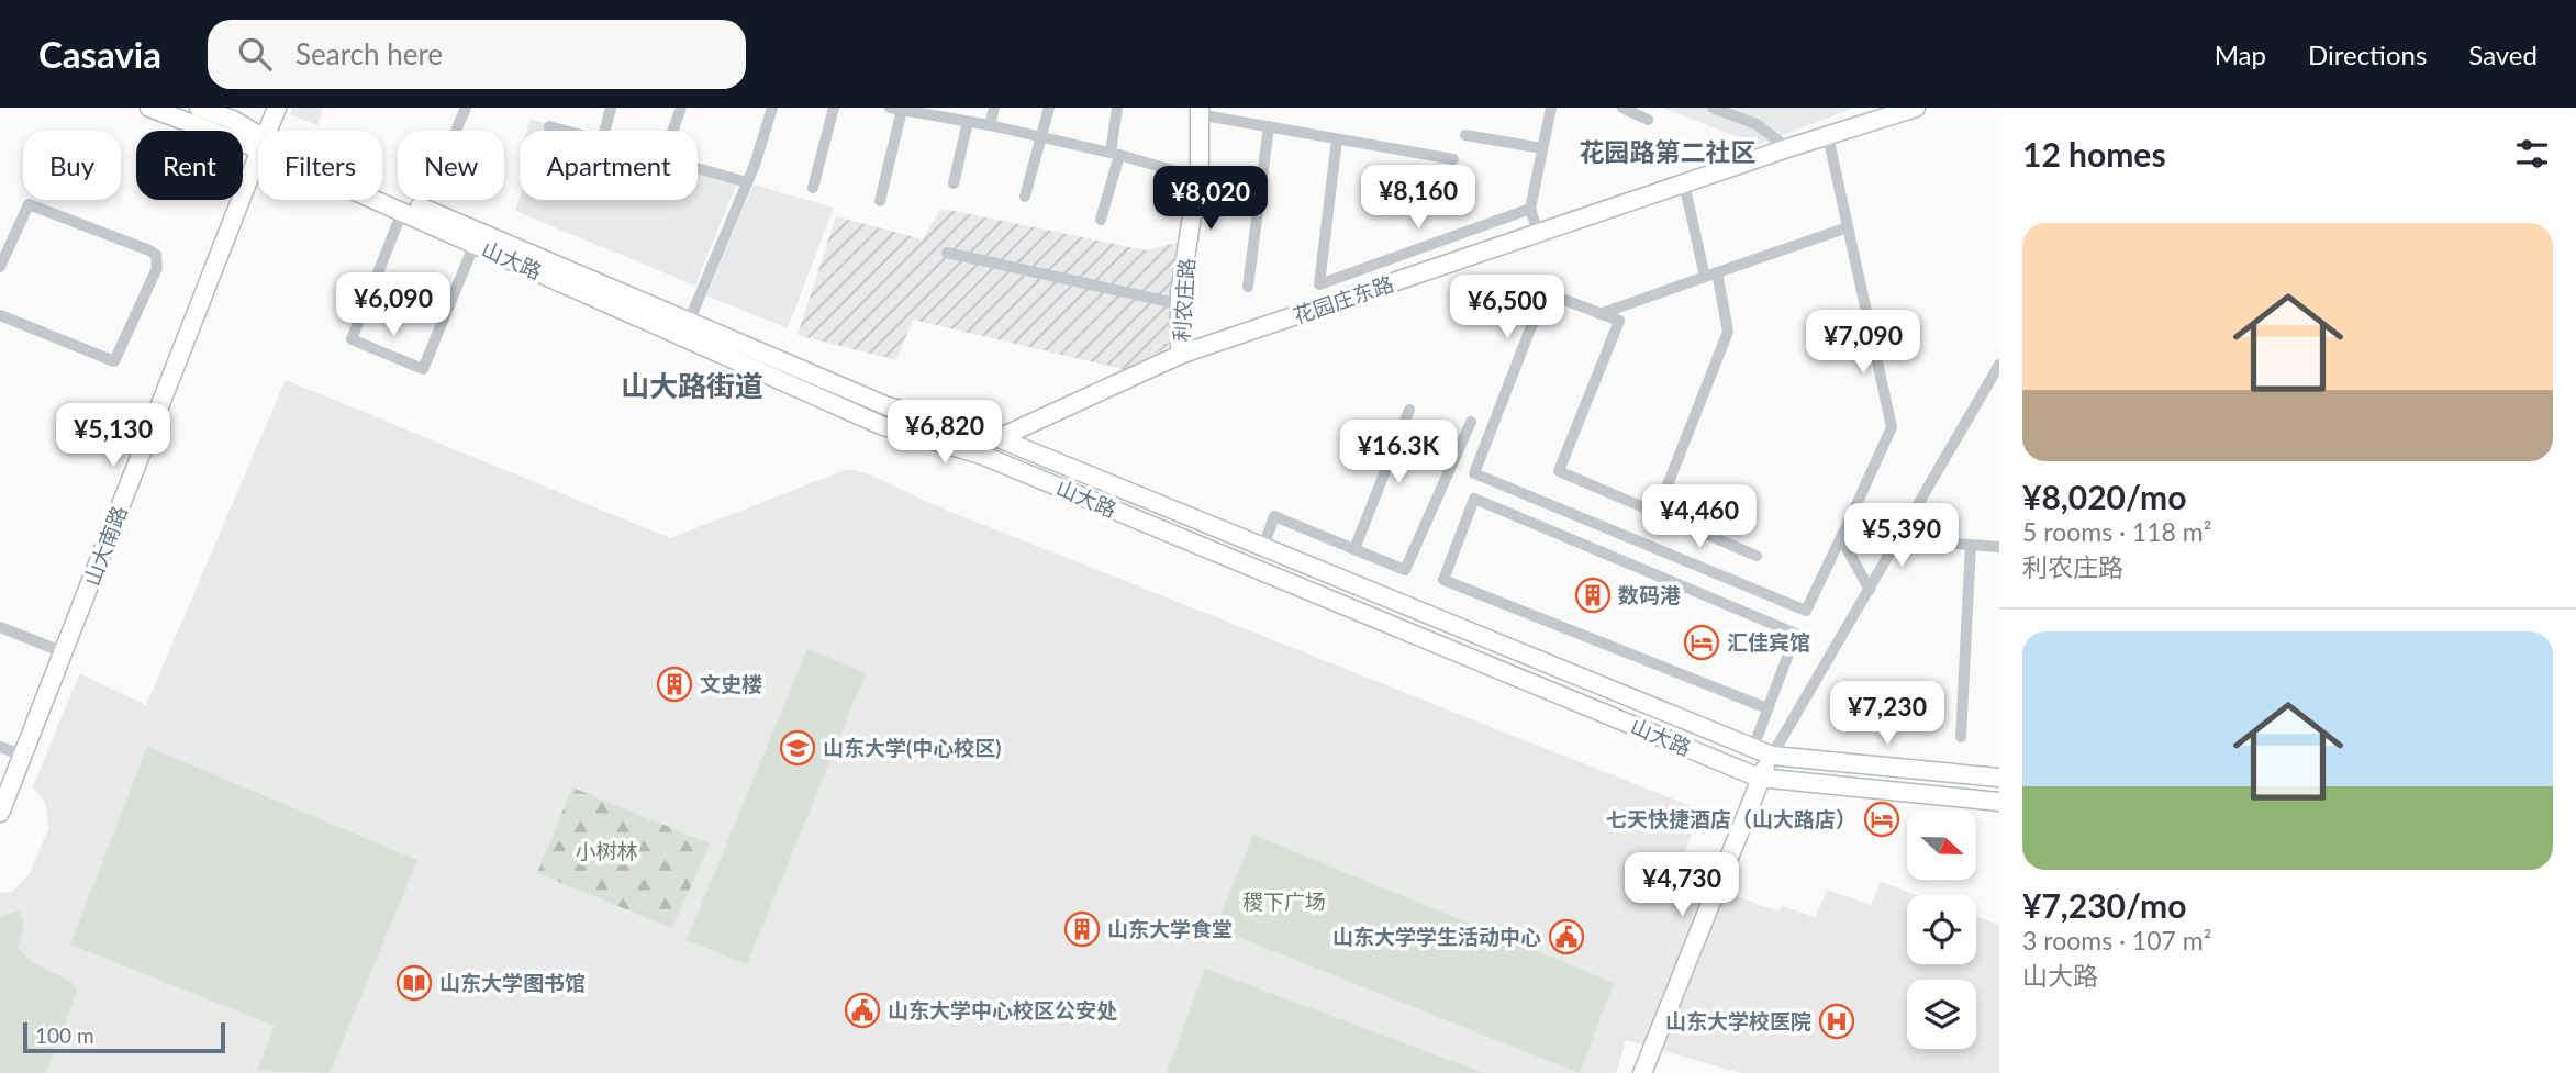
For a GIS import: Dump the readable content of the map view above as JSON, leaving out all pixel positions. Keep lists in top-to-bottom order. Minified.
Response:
{"streets":{"main road":["山大路","利农庄路","花园庄东路","山大南路"]},"crossings":[["山大路","花园庄东路"],["利农庄路","花园庄东路"]],"districts":["花园路第二社区","山大路街道"],"parks":["小树林","稷下广场"],"places":{"building":["数码港","文史楼","山东大学食堂"],"hotel":["汇佳宾馆","七天快捷酒店（山大路店）"],"school or university":["山东大学(中心校区)"],"public building":["山东大学学生活动中心","山东大学中心校区公安处"],"library":["山东大学图书馆"],"hospital":["山东大学校医院"]},"scale_bar":"100 m","north":"right","page":{"header":"Casavia","search":"Search here","nav":["Map","Directions","Saved"],"heading":"12 homes","chip":["Buy","Rent","Filters","New","Apartment"],"price":["¥8,160","¥8,020","¥6,090","¥6,500","¥7,090","¥6,820","¥5,130","¥16.3K","¥4,460","¥5,390","¥7,230","¥4,730"],"list":[{"name":"¥8,020/mo","note":"5 rooms · 118 m² · 利农庄路"},{"name":"¥7,230/mo","note":"3 rooms · 107 m² · 山大路"}],"scale":"100 m"}}
